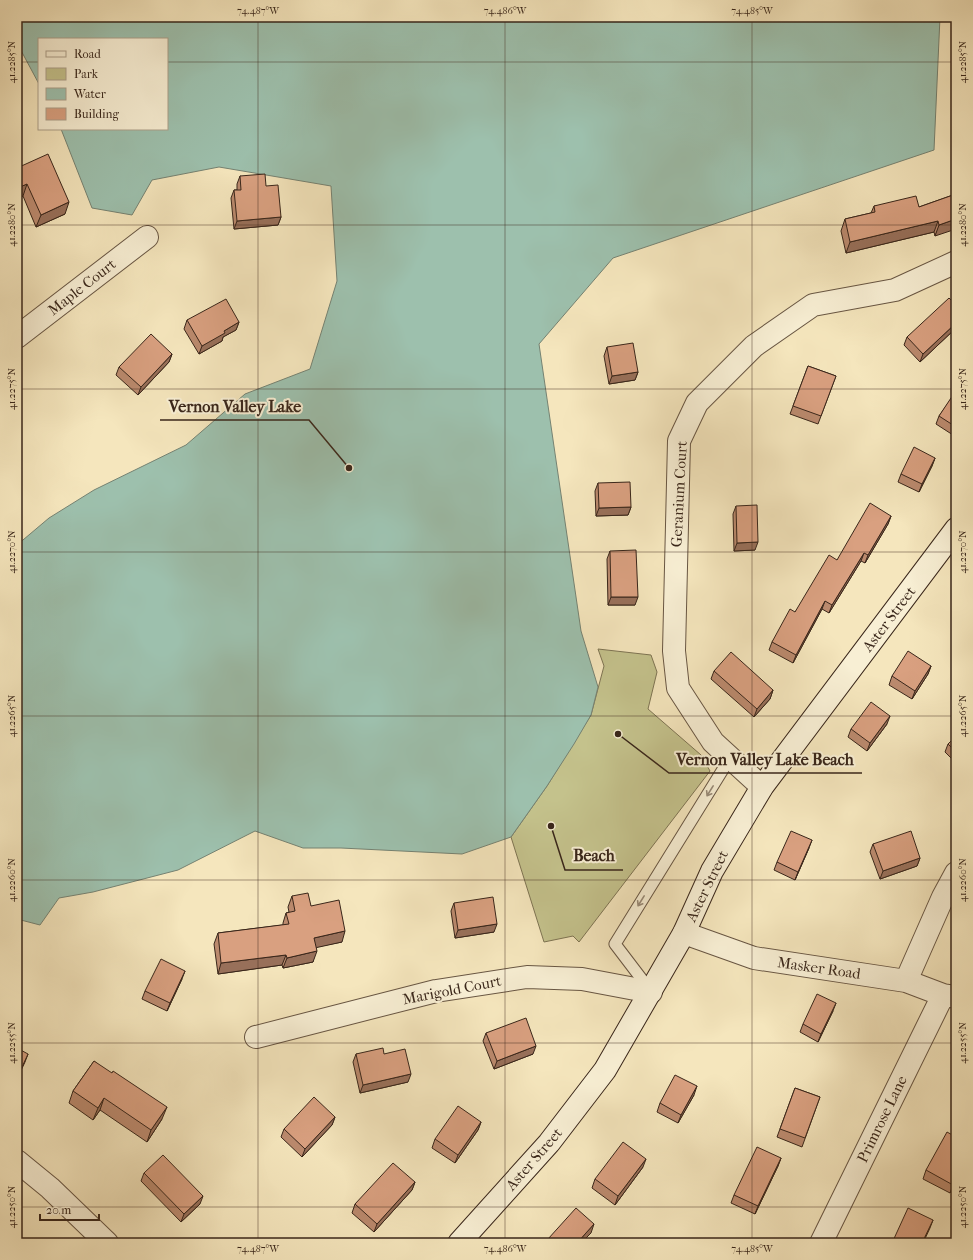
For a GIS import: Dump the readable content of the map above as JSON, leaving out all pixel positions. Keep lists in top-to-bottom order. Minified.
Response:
{"streets":{"street":["Maple Court","Geranium Court","Aster Street","Masker Road","Marigold Court","Primrose Lane"]},"crossings":[["Geranium Court","Aster Street"],["Aster Street","Masker Road"],["Aster Street","Marigold Court"],["Masker Road","Primrose Lane"]],"places":["Vernon Valley Lake","Vernon Valley Lake Beach","Beach"],"legend":["Road","Park","Water","Building"],"scale_bar":"20 m","coordinates":["74.487°W","74.486°W","74.485°W","41.2285°N","41.2280°N","41.2275°N","41.2270°N","41.2265°N","41.2260°N","41.2255°N","41.2250°N"]}
